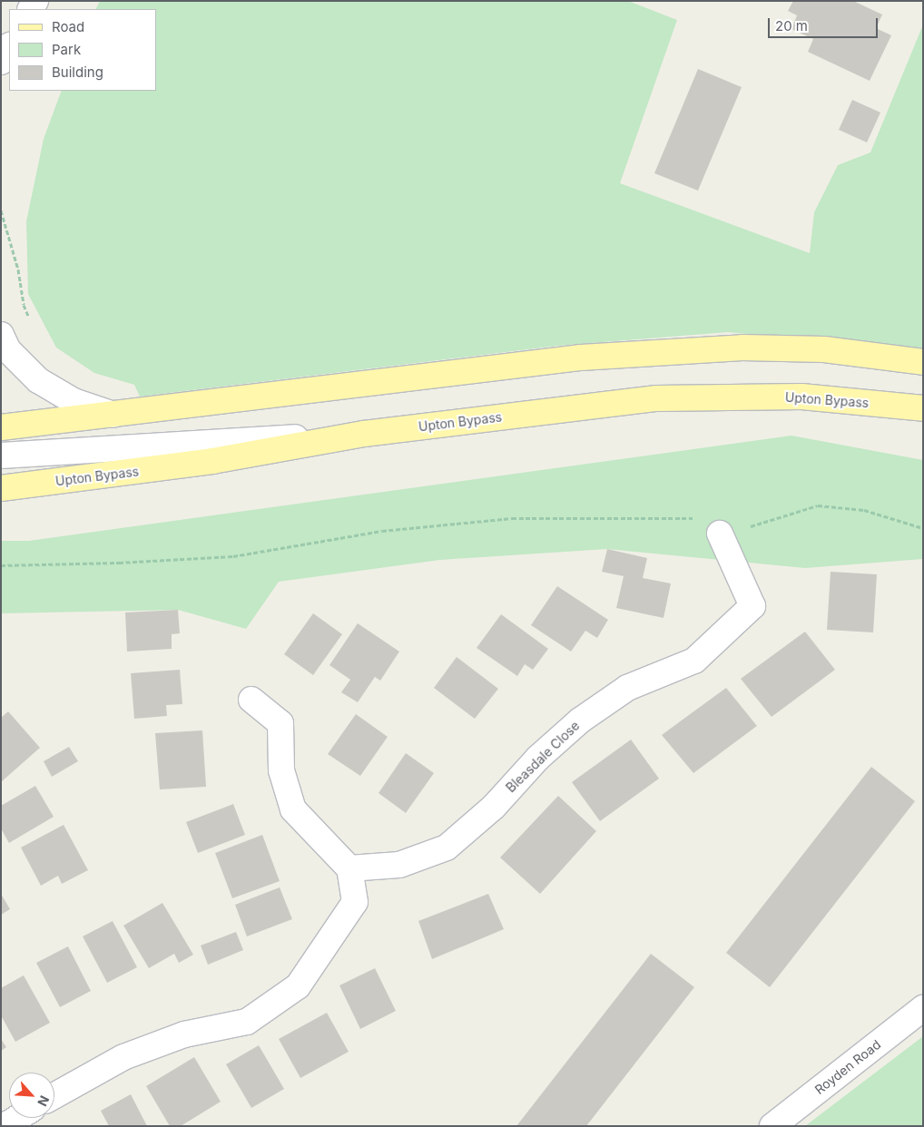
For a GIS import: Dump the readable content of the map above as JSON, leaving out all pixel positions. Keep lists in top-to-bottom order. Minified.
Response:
{"streets":{"main road":["Upton Bypass"],"street":["Bleasdale Close","Royden Road"]},"legend":["Road","Park","Building"],"scale_bar":"20 m","north":"bottom right"}
